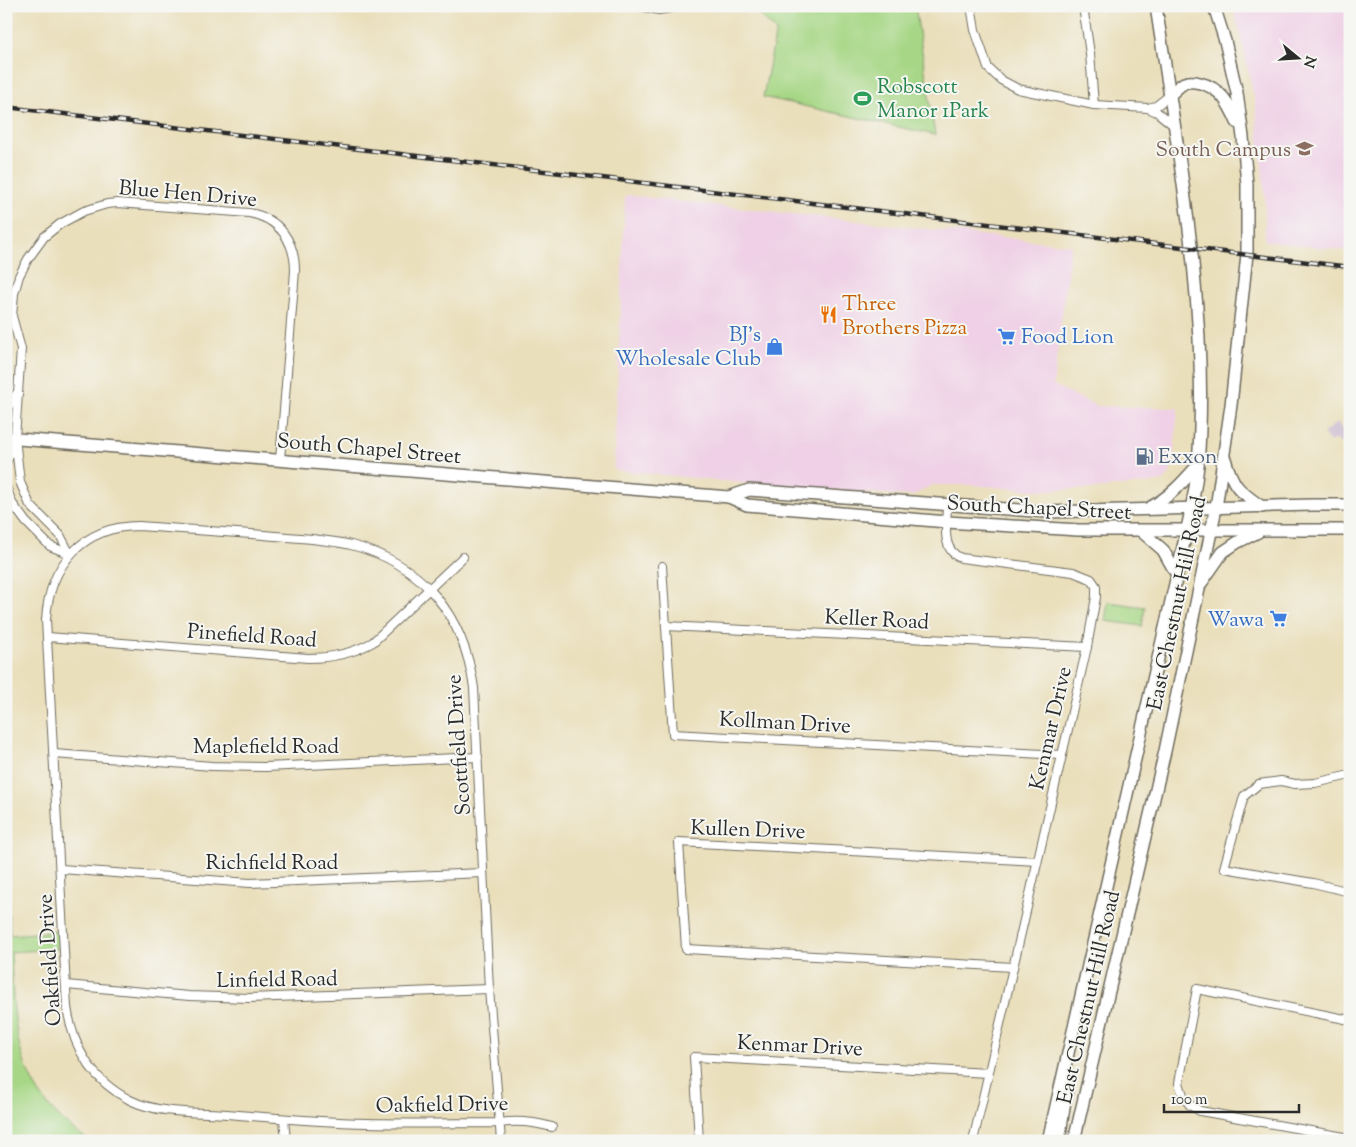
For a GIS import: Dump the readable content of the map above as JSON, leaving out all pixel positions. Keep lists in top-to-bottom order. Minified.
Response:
{"streets":{"main road":["South Chapel Street","East Chestnut Hill Road"],"street":["Blue Hen Drive","Keller Road","Pinefield Road","Kollman Drive","Kenmar Drive","Scottfield Drive","Maplefield Road","Kullen Drive","Richfield Road","Oakfield Drive","Linfield Road"]},"crossings":[["Blue Hen Drive","South Chapel Street"],["South Chapel Street","East Chestnut Hill Road"],["South Chapel Street","Kenmar Drive"],["Keller Road","Kollman Drive"],["Keller Road","Kenmar Drive"],["Pinefield Road","Scottfield Drive"],["Pinefield Road","Oakfield Drive"],["Kollman Drive","Kenmar Drive"],["Kenmar Drive","Kullen Drive"],["Scottfield Drive","Maplefield Road"],["Scottfield Drive","Richfield Road"],["Scottfield Drive","Oakfield Drive"],["Scottfield Drive","Linfield Road"],["Maplefield Road","Oakfield Drive"],["Richfield Road","Oakfield Drive"],["Oakfield Drive","Linfield Road"]],"places":{"sports":["Robscott Manor 1Park"],"school or university":["South Campus"],"restaurant":["Three Brothers Pizza"],"supermarket":["Food Lion","Wawa"],"shop":["BJ's Wholesale Club"],"fuel station":["Exxon"]},"scale_bar":"100 m","north":"right"}
